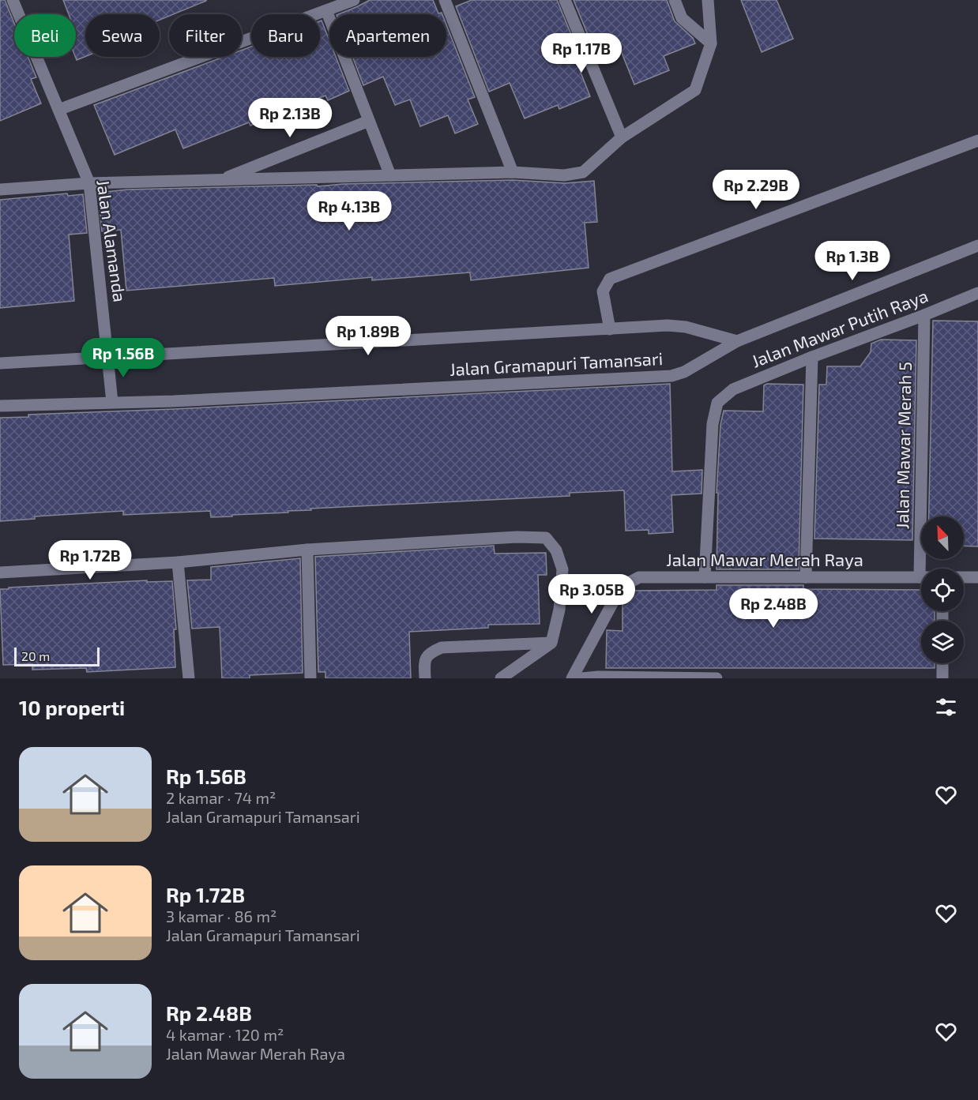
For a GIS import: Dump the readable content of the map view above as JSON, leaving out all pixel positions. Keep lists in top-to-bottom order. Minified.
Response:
{"streets":{"street":["Jalan Alamanda","Jalan Mawar Putih Raya","Jalan Gramapuri Tamansari","Jalan Mawar Merah 5","Jalan Mawar Merah Raya"]},"crossings":[["Jalan Alamanda","Jalan Gramapuri Tamansari"],["Jalan Mawar Putih Raya","Jalan Mawar Merah 5"],["Jalan Mawar Putih Raya","Jalan Mawar Merah Raya"]],"scale_bar":"20 m","north":"top left","page":{"chip":["Beli","Sewa","Filter","Baru","Apartemen"],"price":["Rp 1.17B","Rp 2.13B","Rp 2.29B","Rp 4.13B","Rp 1.3B","Rp 1.89B","Rp 1.56B","Rp 1.72B","Rp 3.05B","Rp 2.48B"],"scale":"20 m","heading":"10 properti","list":[{"name":"Rp 1.56B","note":"2 kamar · 74 m² · Jalan Gramapuri Tamansari"},{"name":"Rp 1.72B","note":"3 kamar · 86 m² · Jalan Gramapuri Tamansari"},{"name":"Rp 2.48B","note":"4 kamar · 120 m² · Jalan Mawar Merah Raya"}]}}
